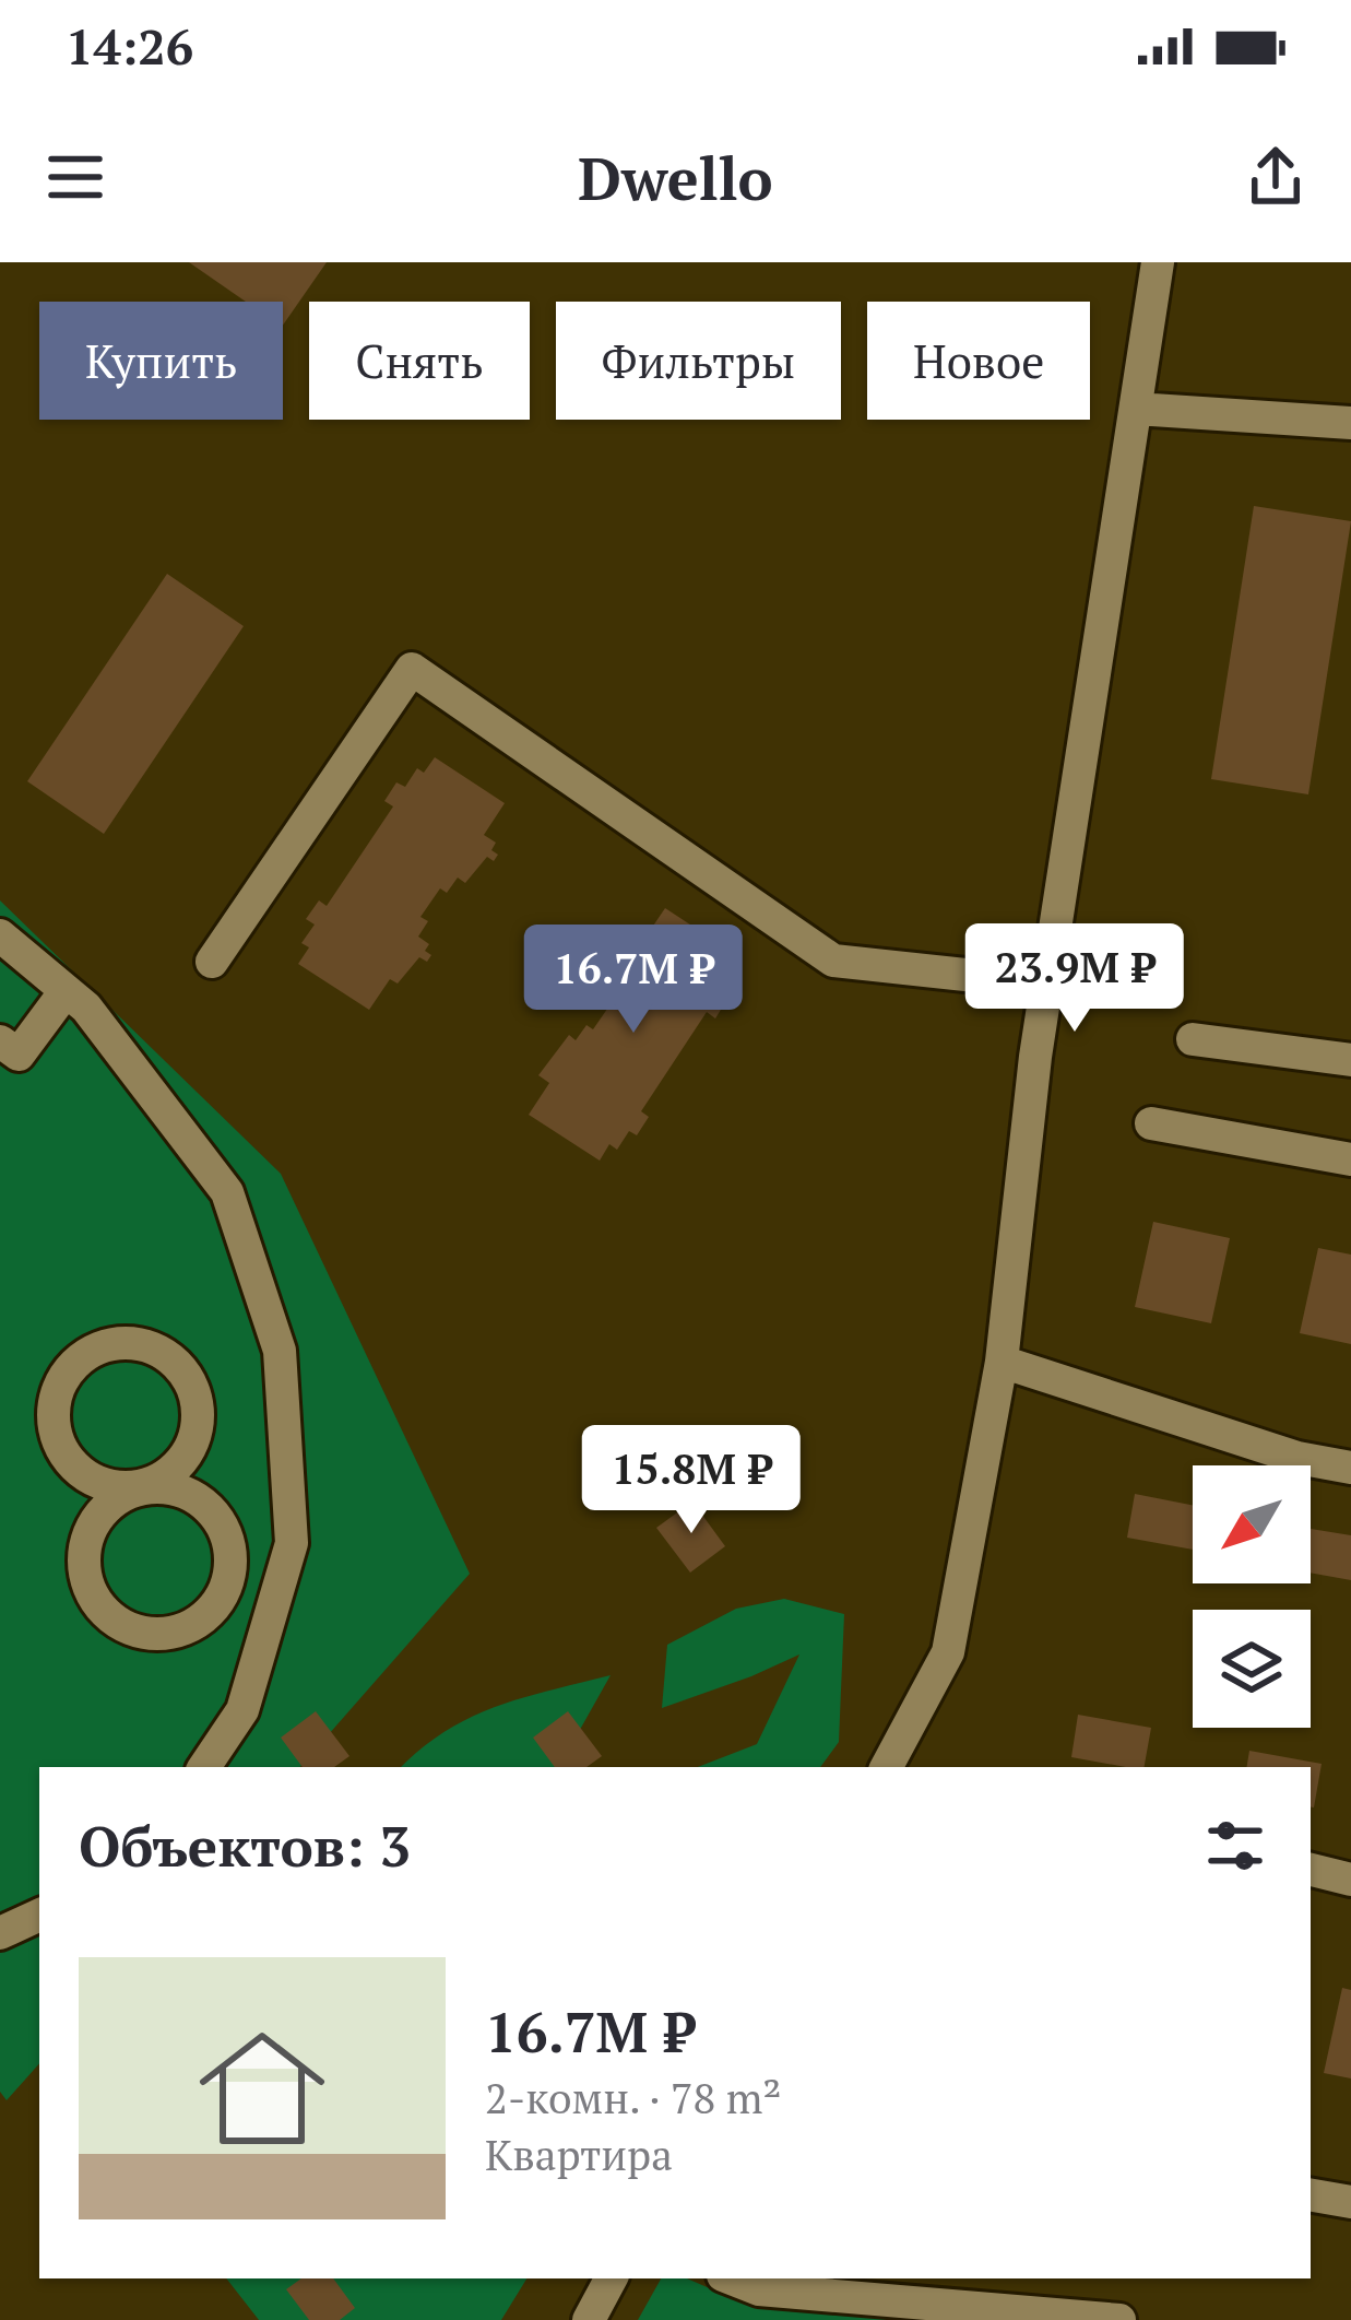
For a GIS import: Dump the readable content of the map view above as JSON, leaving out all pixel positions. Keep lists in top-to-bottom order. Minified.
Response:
{"north":"bottom left","page":{"status":"14:26","header":"Dwello","chip":["Купить","Снять","Фильтры","Новое"],"price":["23.9M ₽","16.7M ₽","15.8M ₽"],"heading":"Объектов: 3","list":[{"name":"16.7M ₽","note":"2-комн. · 78 m² · Квартира"}]}}
